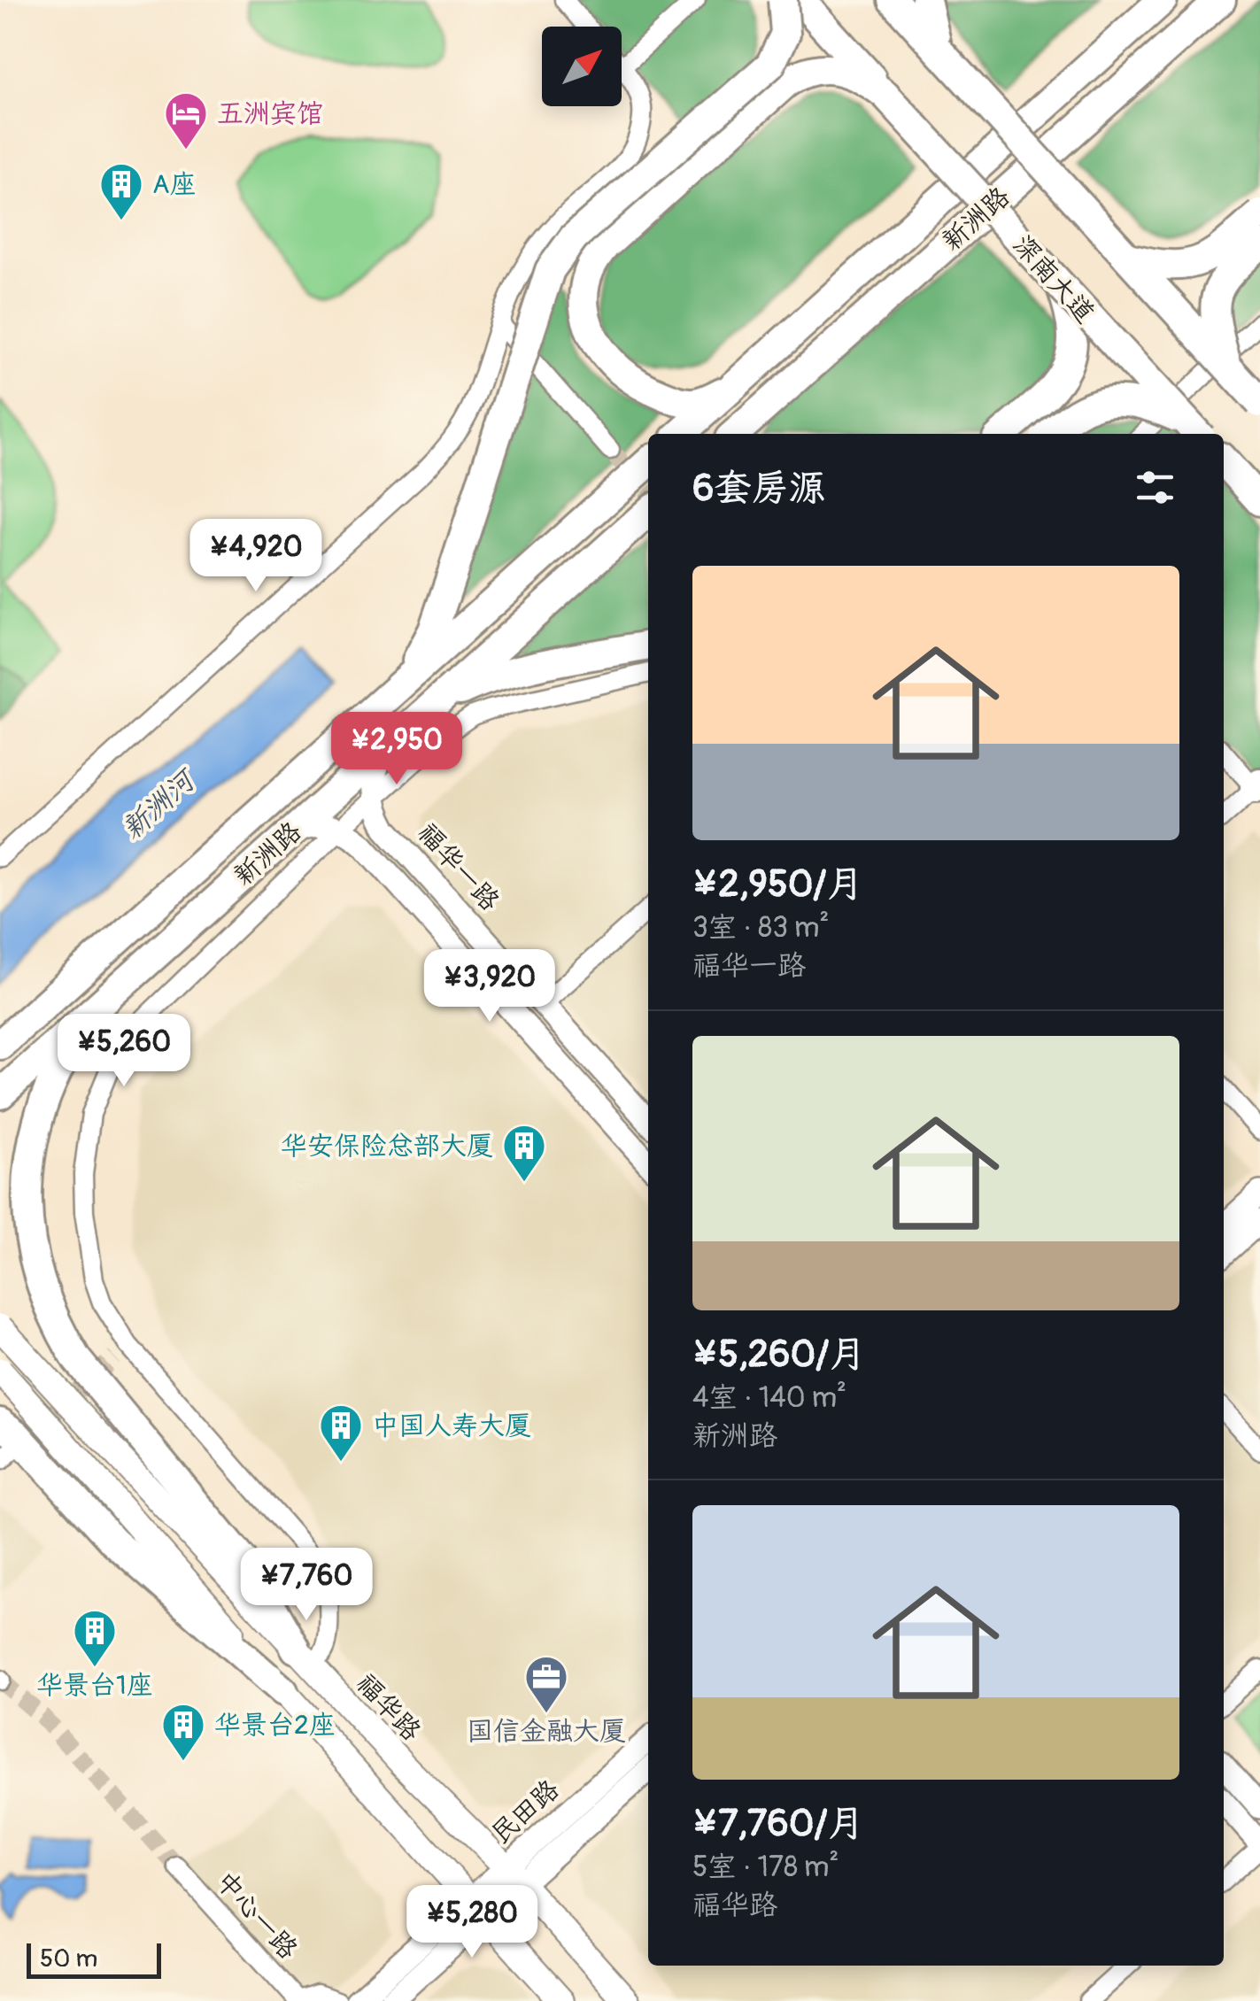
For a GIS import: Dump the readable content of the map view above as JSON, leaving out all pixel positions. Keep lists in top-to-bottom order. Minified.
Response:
{"streets":{"main road":["新洲路","深南大道","福华路"],"street":["福华一路","民田路","中心一路"]},"crossings":[["福华路","民田路"]],"water":["新洲河"],"places":{"hotel":["五洲宾馆"],"building":["A座","华安保险总部大厦","中国人寿大厦","华景台1座","华景台2座"],"office":["国信金融大厦"]},"scale_bar":"50 m","north":"top right","page":{"heading":"6套房源","price":["¥4,920","¥2,950","¥3,920","¥5,260","¥7,760","¥5,280"],"list":[{"name":"¥2,950/月","note":"3室 · 83 m² · 福华一路"},{"name":"¥5,260/月","note":"4室 · 140 m² · 新洲路"},{"name":"¥7,760/月","note":"5室 · 178 m² · 福华路"}],"scale":"50 m"}}
